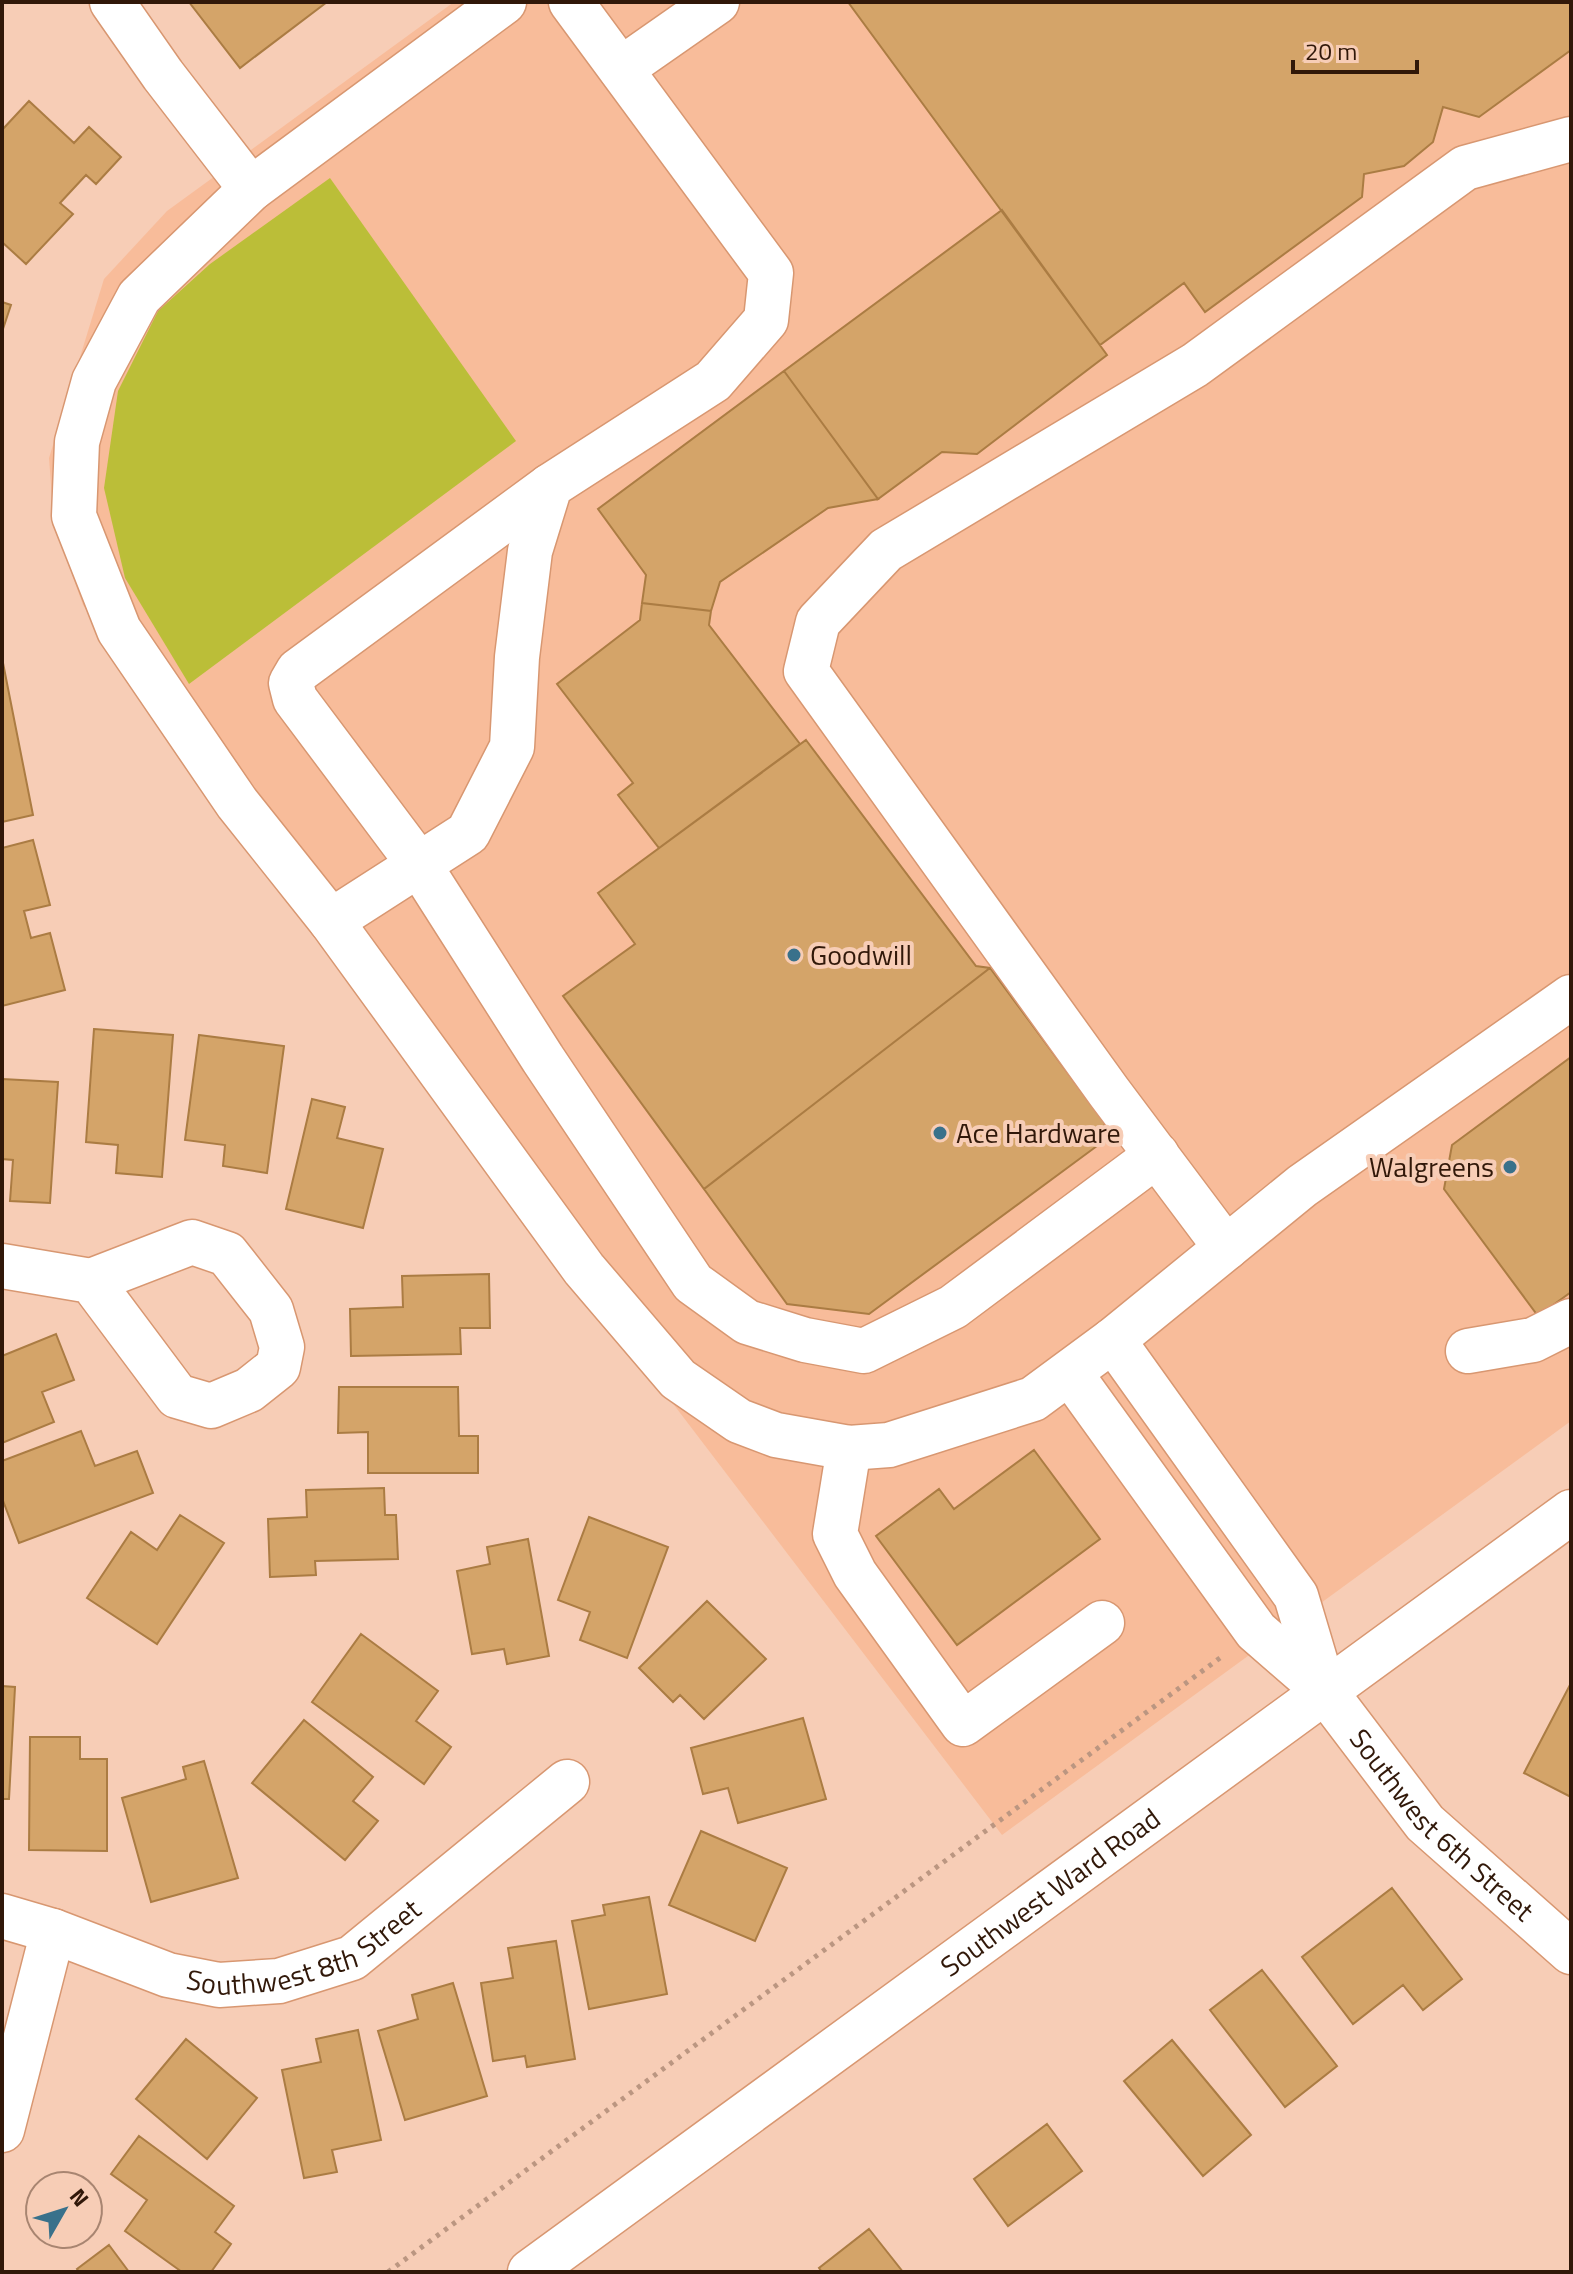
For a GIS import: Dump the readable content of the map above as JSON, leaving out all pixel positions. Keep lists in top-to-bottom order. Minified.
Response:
{"streets":{"street":["Southwest 6th Street","Southwest Ward Road","Southwest 8th Street"]},"crossings":[["Southwest 6th Street","Southwest Ward Road"]],"places":["Goodwill","Ace Hardware","Walgreens"],"scale_bar":"20 m","north":"top right"}
